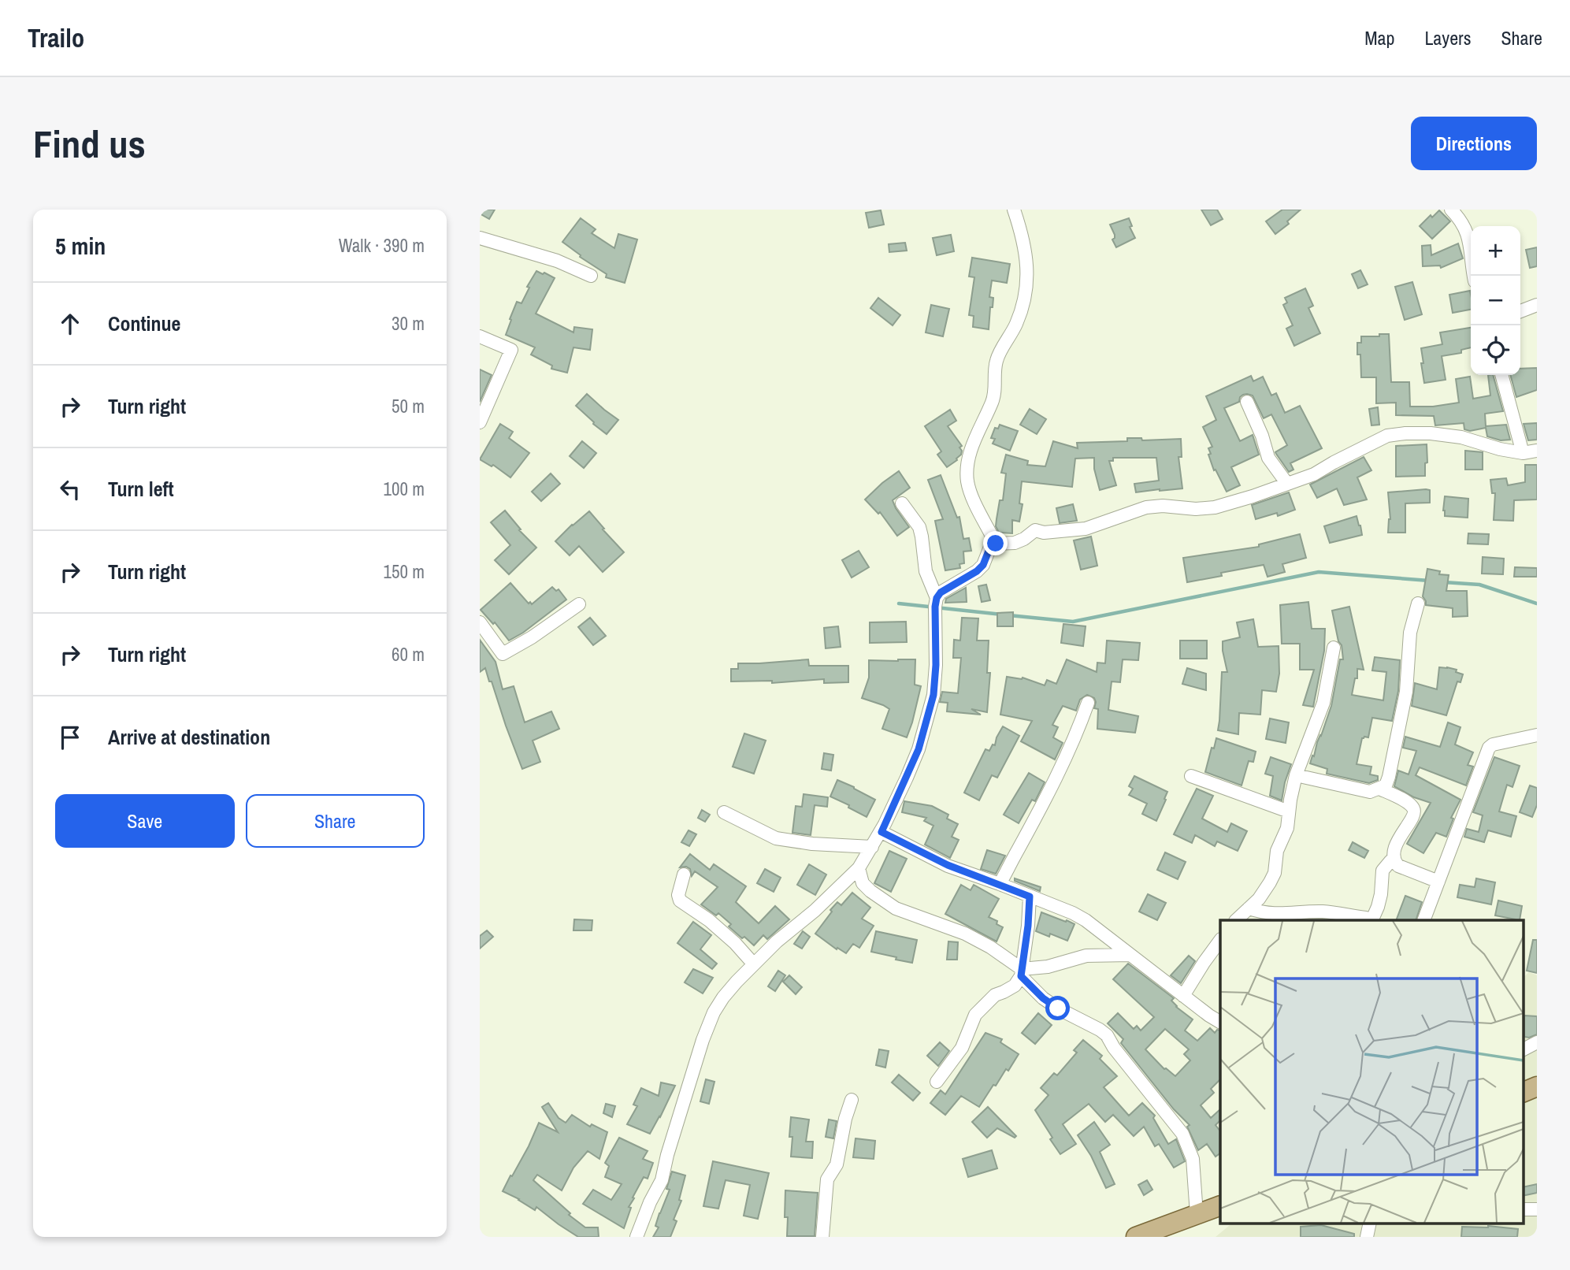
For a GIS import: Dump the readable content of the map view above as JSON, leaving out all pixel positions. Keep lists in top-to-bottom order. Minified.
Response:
{"page":{"header":"Trailo","nav":["Map","Layers","Share"],"buttons":["Directions",["Save","Share"]],"title":"Find us","heading":["5 min","Walk · 390 m"],"map_buttons":["+","−"],"list":[["Continue","30 m"],["Turn right","50 m"],["Turn left","100 m"],["Turn right","150 m"],["Turn right","60 m"],"Arrive at destination"]}}
